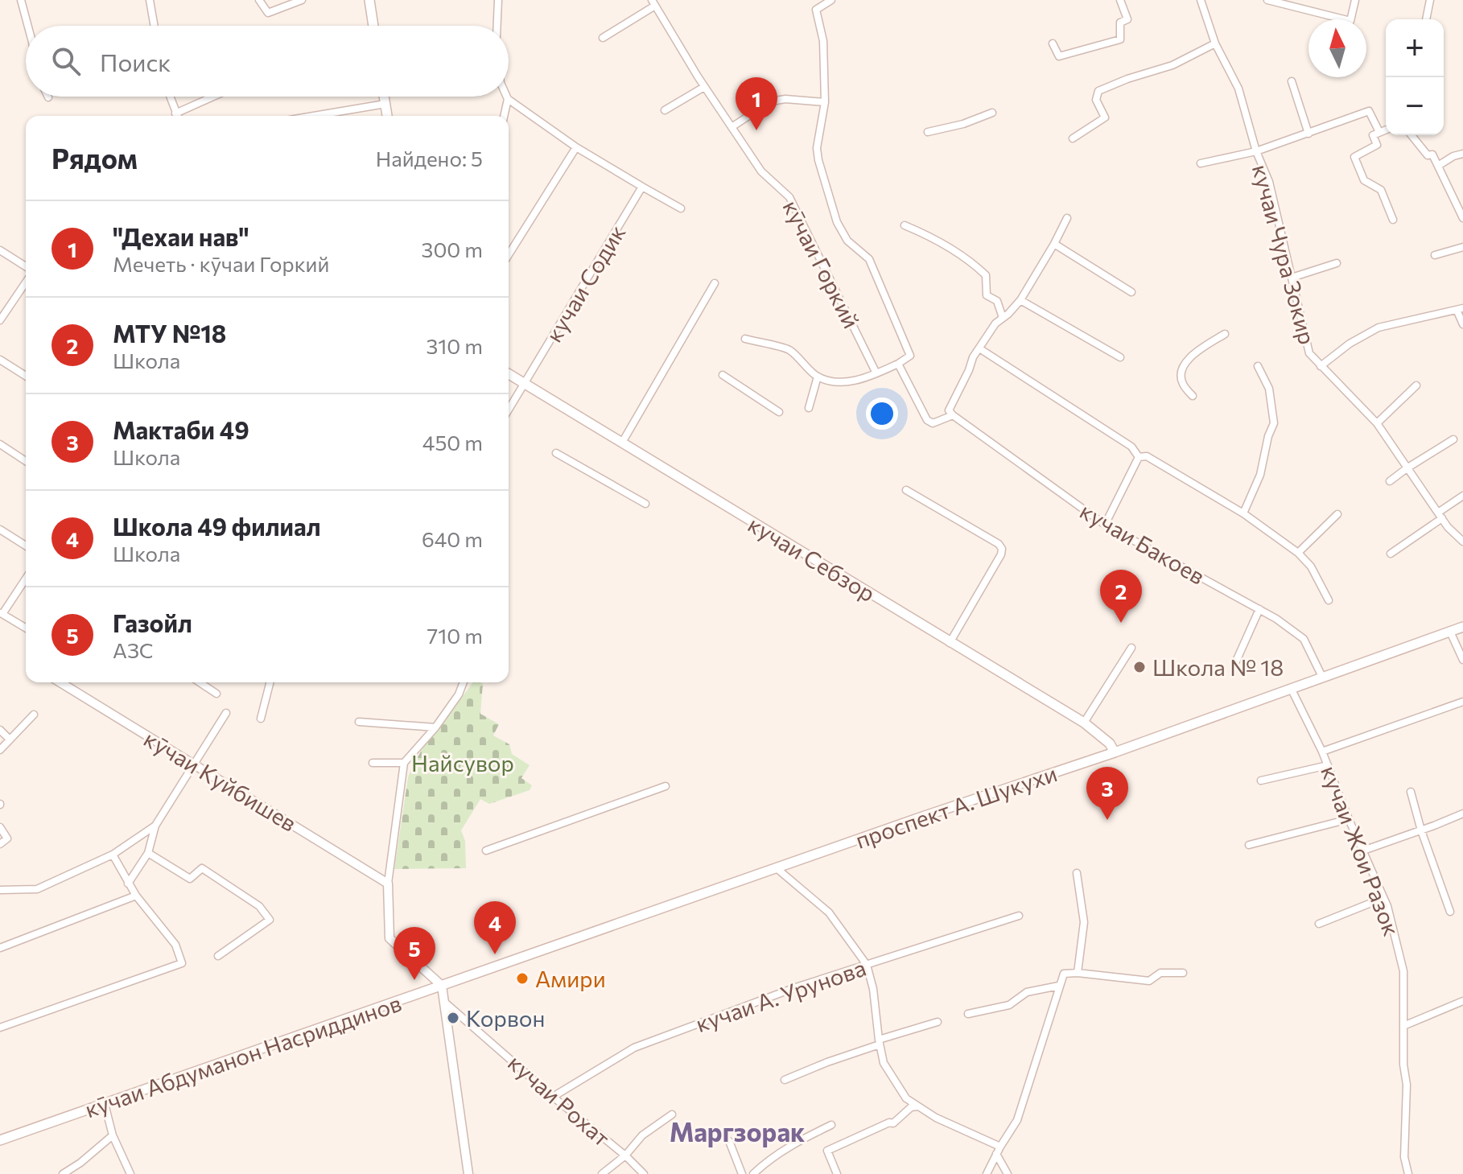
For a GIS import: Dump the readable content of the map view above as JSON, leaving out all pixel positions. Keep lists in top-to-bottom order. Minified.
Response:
{"streets":{"main road":["кучаи Себзор","проспект А. Шукухи","кӯчаи Абдуманон Насриддинов"],"street":["кучаи Чура Зокир","кӯчаи Горкий","кучаи Содик","кучаи Бакоев","кӯчаи Куйбишев","кучаи Жои Разок","кучаи А. Урунова","кучаи Рохат"]},"crossings":[["кучаи Содик","кучаи Себзор"],["кучаи Бакоев","проспект А. Шукухи"],["кучаи Себзор","проспект А. Шукухи"],["проспект А. Шукухи","кучаи Жои Разок"],["проспект А. Шукухи","кӯчаи Абдуманон Насриддинов"],["кучаи А. Урунова","кучаи Рохат"]],"districts":["Маргзорак"],"parks":["Найсувор"],"places":["Школа № 18","Амири","Корвон"],"north":"top","page":{"map_buttons":["+","−"],"search":"Поиск","pins":["1","2","3","4","5"],"heading":["Рядом","Найдено: 5"],"list":[{"mark":"1","name":"\"Дехаи нав\"","note":"Мечеть · кӯчаи Горкий","value":"300 m"},{"mark":"2","name":"МТУ №18","note":"Школа","value":"310 m"},{"mark":"3","name":"Мактаби 49","note":"Школа","value":"450 m"},{"mark":"4","name":"Школа 49 филиал","note":"Школа","value":"640 m"},{"mark":"5","name":"Газойл","note":"АЗС","value":"710 m"}]}}
